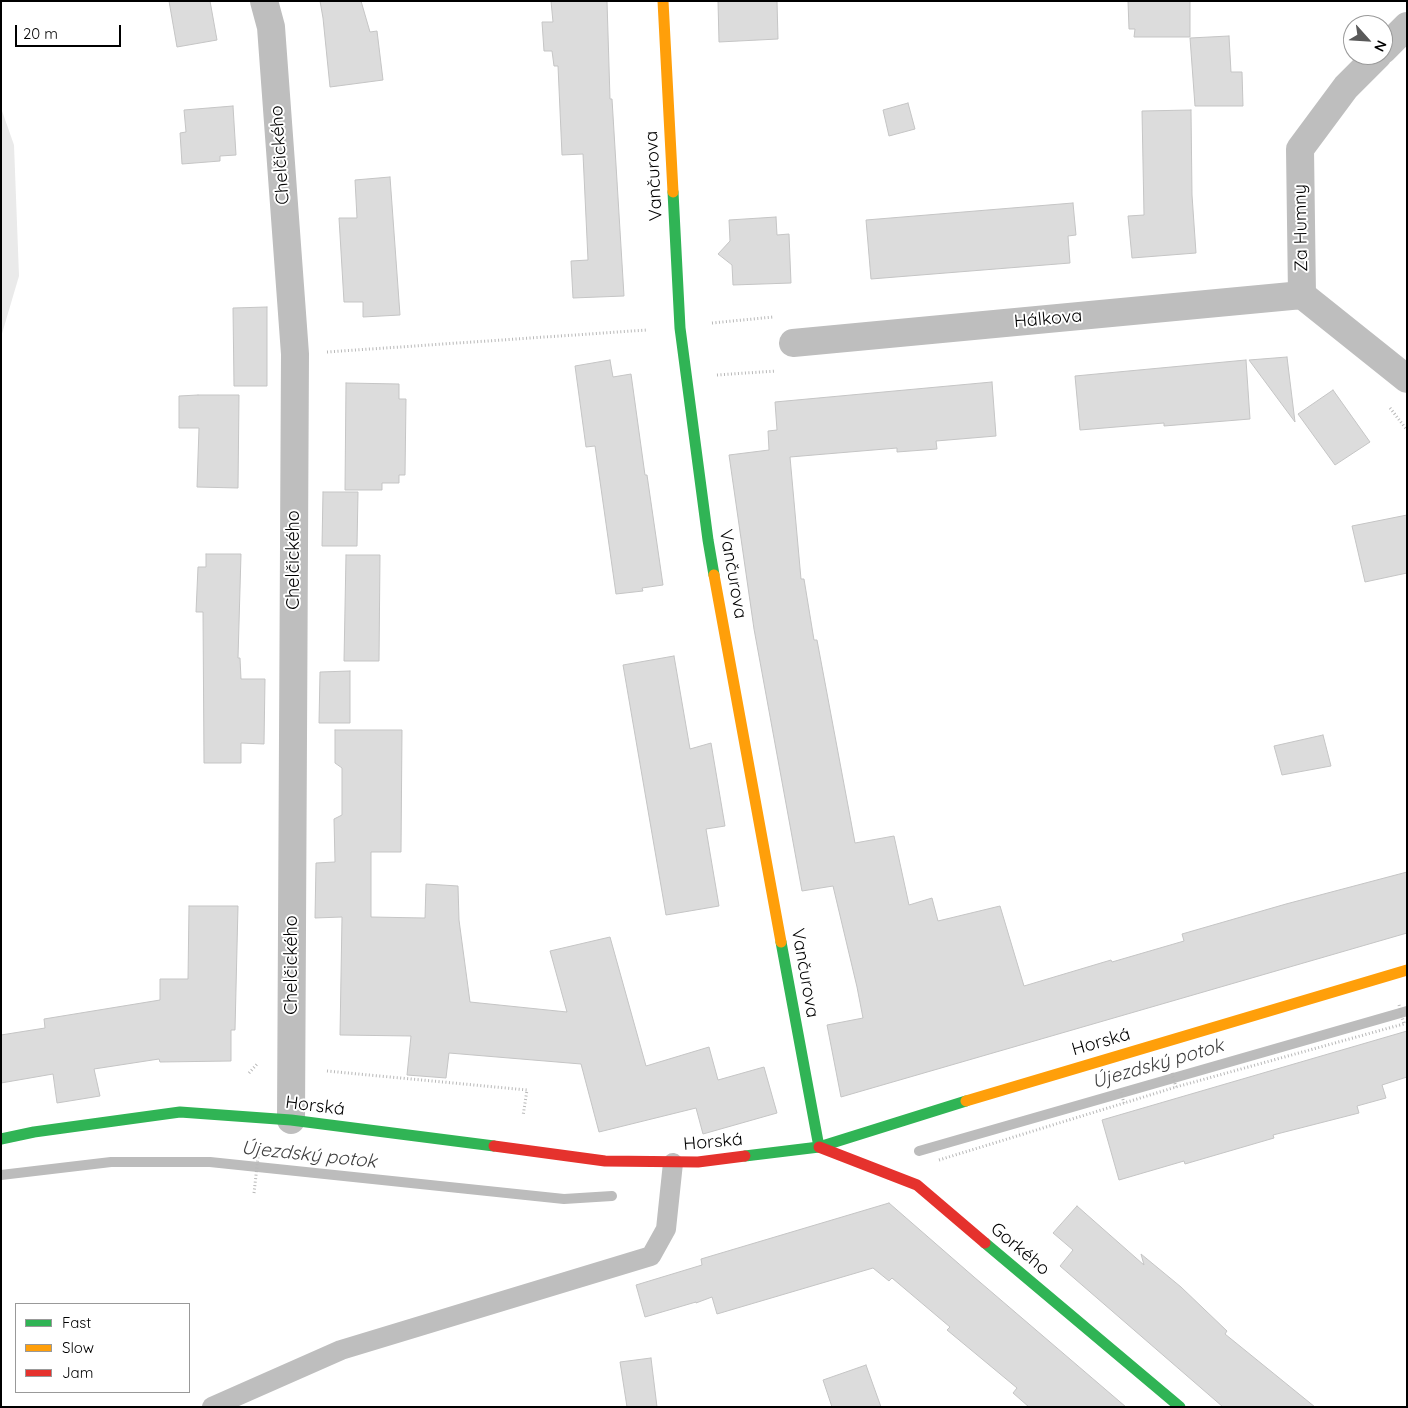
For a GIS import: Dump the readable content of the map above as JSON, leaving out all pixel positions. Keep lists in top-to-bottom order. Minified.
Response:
{"streets":{"street":["Chelčického","Vančurova","Za Humny","Hálkova","Horská","Gorkého"]},"crossings":[["Chelčického","Horská"],["Vančurova","Horská"],["Vančurova","Gorkého"],["Za Humny","Hálkova"],["Horská","Gorkého"]],"water":["Újezdský potok"],"legend":["Fast","Slow","Jam"],"scale_bar":"20 m","north":"bottom right"}
